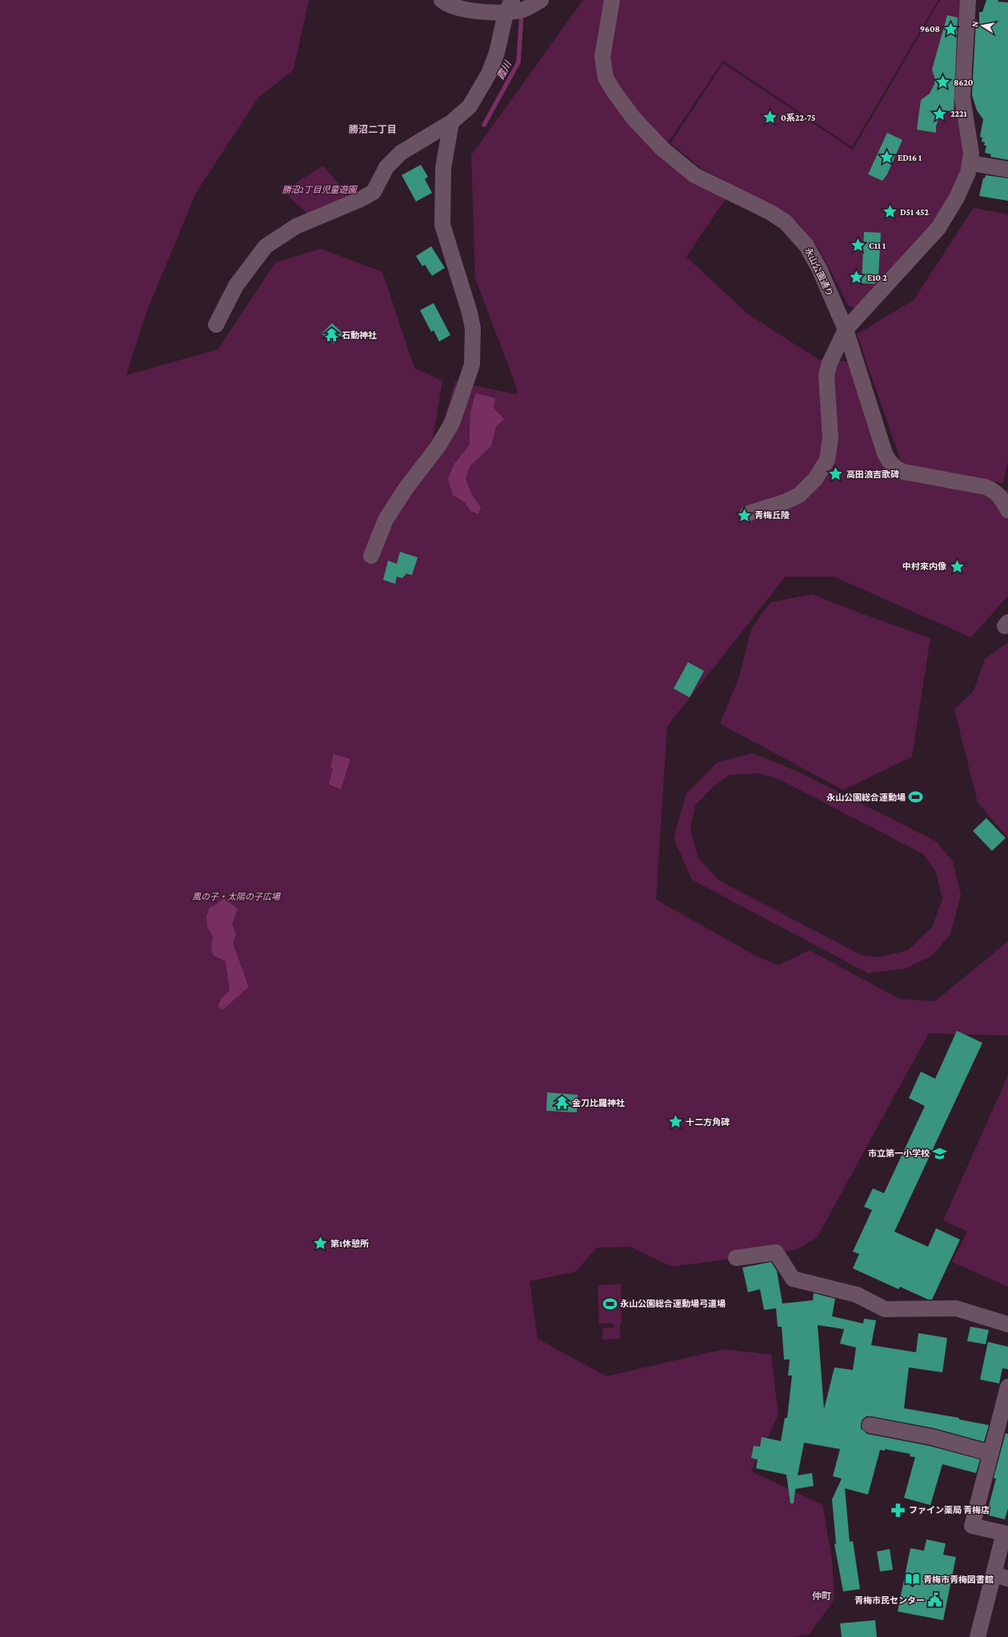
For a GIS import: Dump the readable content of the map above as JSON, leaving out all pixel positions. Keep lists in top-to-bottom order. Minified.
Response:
{"streets":{"street":["永山公園通り"]},"districts":["勝沼二丁目","仲町"],"water":["霞川"],"parks":["勝沼2丁目児童遊園","風の子・太陽の子広場"],"places":{"place":["9608","8620","2221","0系22-75","ED16 1","D51 452","C11 1","E10 2","高田浪吉歌碑","青梅丘陵","中村來内像","十二方角碑","第1休憩所"],"temple":["石動神社","金刀比羅神社"],"sports":["永山公園総合運動場","永山公園総合運動場弓道場"],"school or university":["市立第一小学校"],"pharmacy":["ファイン薬局 青梅店"],"library":["青梅市青梅図書館"],"public building":["青梅市民センター"]},"north":"left"}
